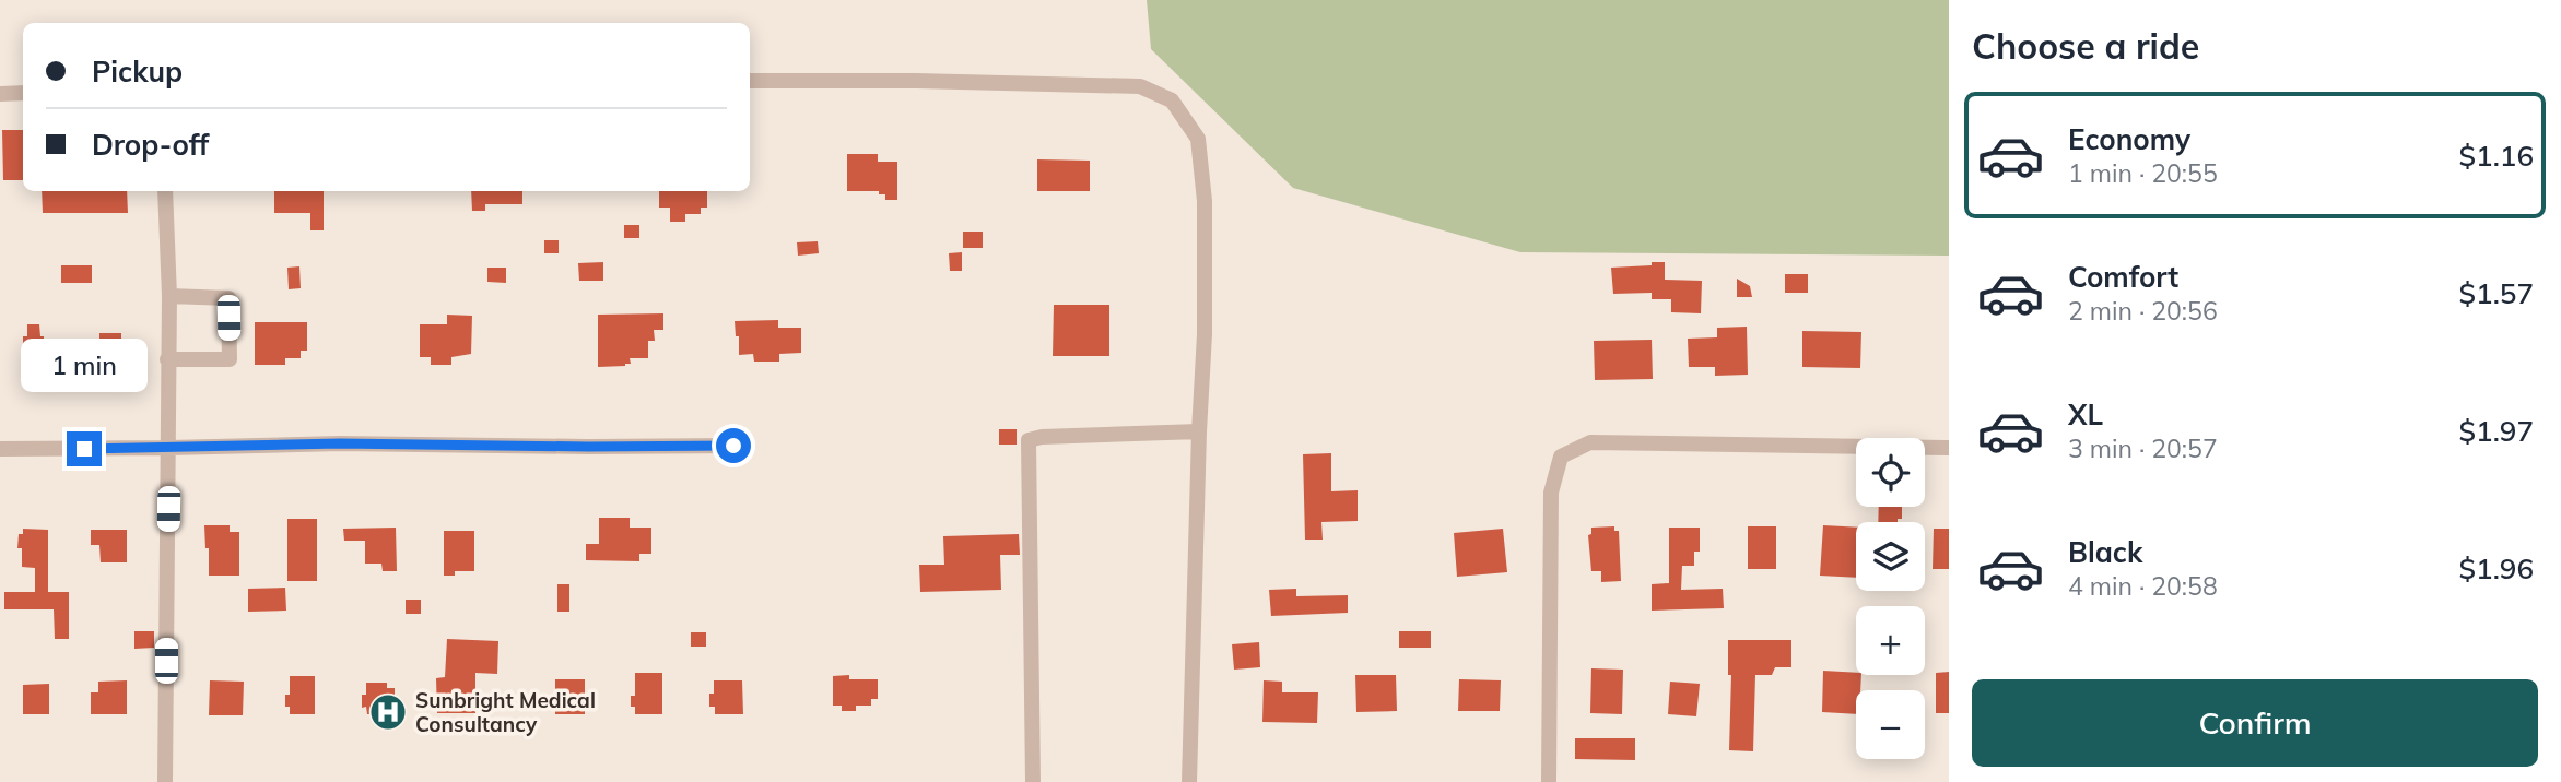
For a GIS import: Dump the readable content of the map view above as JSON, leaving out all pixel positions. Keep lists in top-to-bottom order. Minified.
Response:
{"places":{"hospital":["Sunbright Medical Consultancy"]},"page":{"heading":"Choose a ride","banner":["Pickup","Drop-off"],"list":[{"name":"Economy","note":"1 min · 20:55","value":"$1.16"},{"name":"Comfort","note":"2 min · 20:56","value":"$1.57"},{"name":"XL","note":"3 min · 20:57","value":"$1.97"},{"name":"Black","note":"4 min · 20:58","value":"$1.96"}],"bubble":"1 min","map_buttons":["+","−"],"buttons":"Confirm"}}
